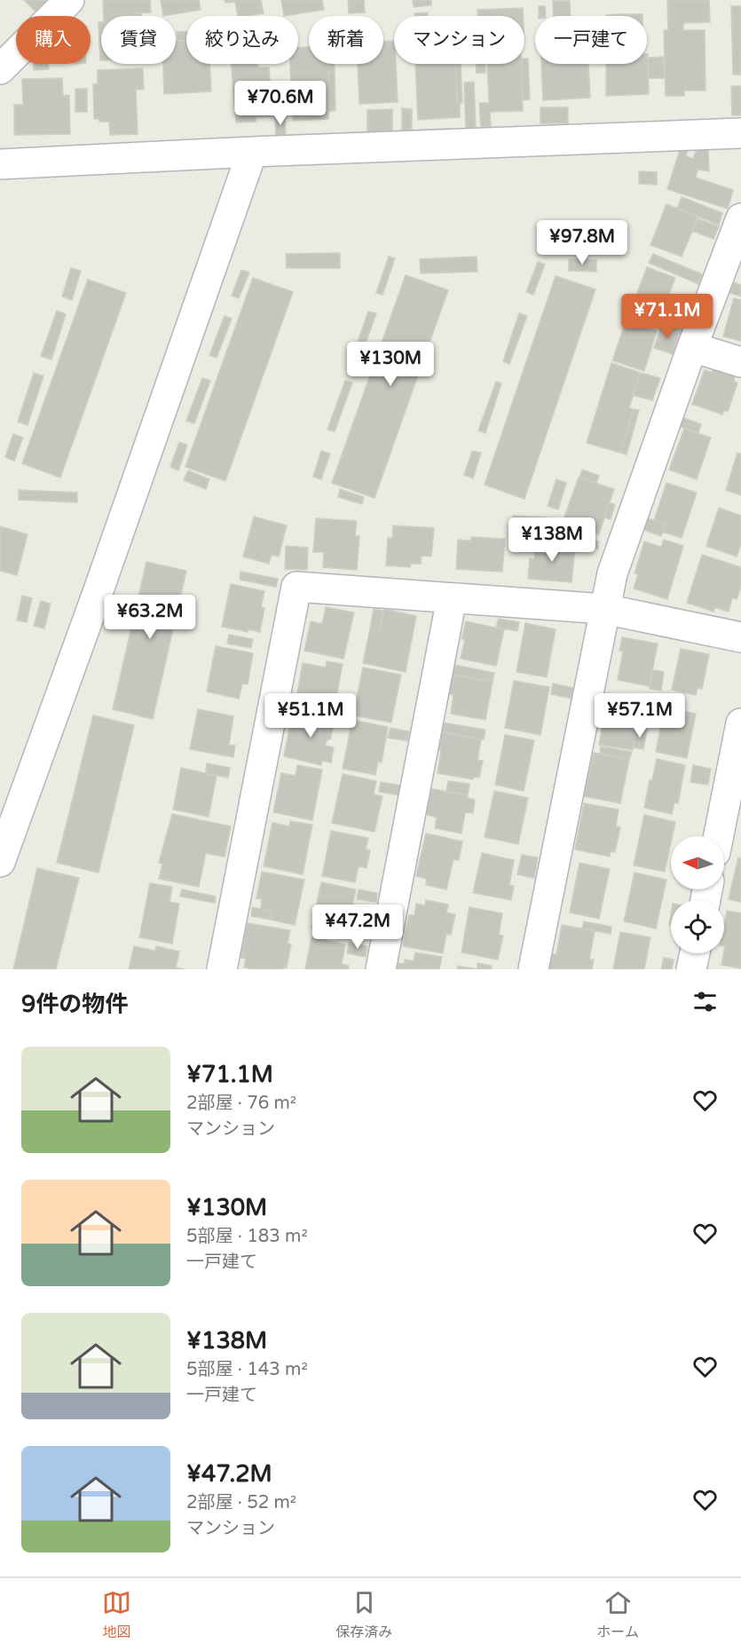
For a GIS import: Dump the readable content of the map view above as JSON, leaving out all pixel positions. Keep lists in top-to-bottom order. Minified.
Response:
{"north":"left","page":{"chip":["購入","賃貸","絞り込み","新着","マンション","一戸建て"],"price":["¥70.6M","¥97.8M","¥71.1M","¥130M","¥138M","¥63.2M","¥51.1M","¥57.1M","¥47.2M"],"heading":"9件の物件","list":[{"name":"¥71.1M","note":"2部屋 · 76 m² · マンション"},{"name":"¥130M","note":"5部屋 · 183 m² · 一戸建て"},{"name":"¥138M","note":"5部屋 · 143 m² · 一戸建て"},{"name":"¥47.2M","note":"2部屋 · 52 m² · マンション"}],"tabs":["地図","保存済み","ホーム"]}}
